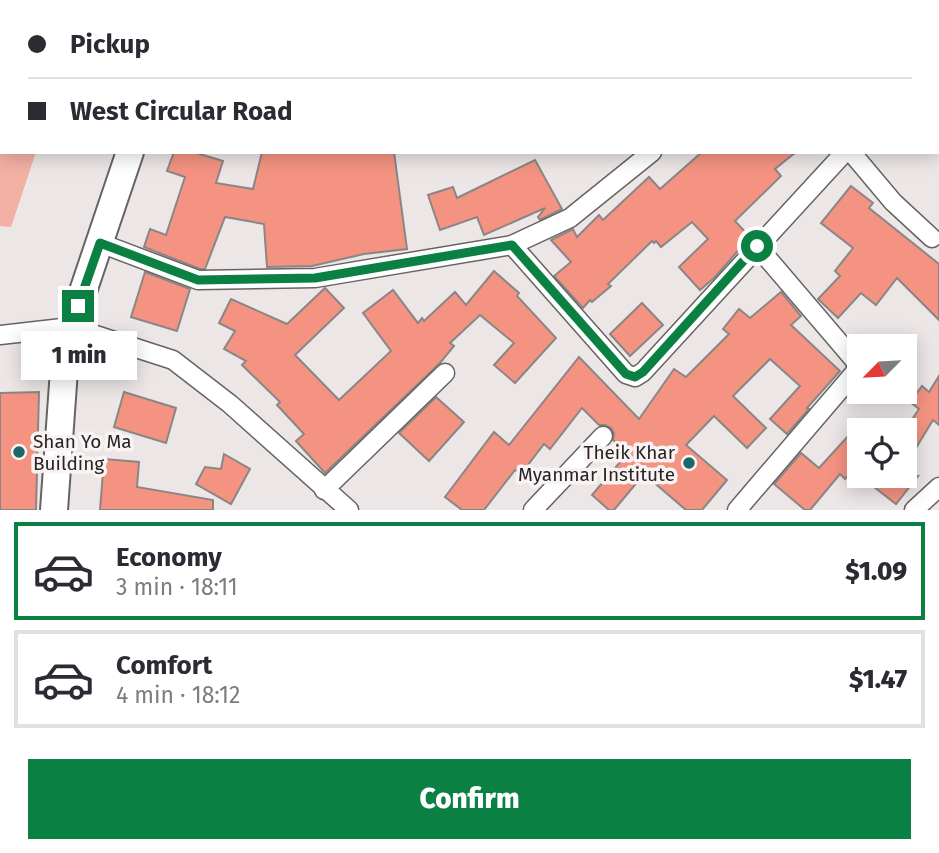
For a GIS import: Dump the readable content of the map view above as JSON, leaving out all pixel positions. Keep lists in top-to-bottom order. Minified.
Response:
{"places":["Shan Yo Ma Building","Theik Khar Myanmar Institute"],"north":"bottom left","page":{"banner":["Pickup","West Circular Road"],"bubble":"1 min","list":[{"name":"Economy","note":"3 min · 18:11","value":"$1.09"},{"name":"Comfort","note":"4 min · 18:12","value":"$1.47"}],"buttons":"Confirm"}}
